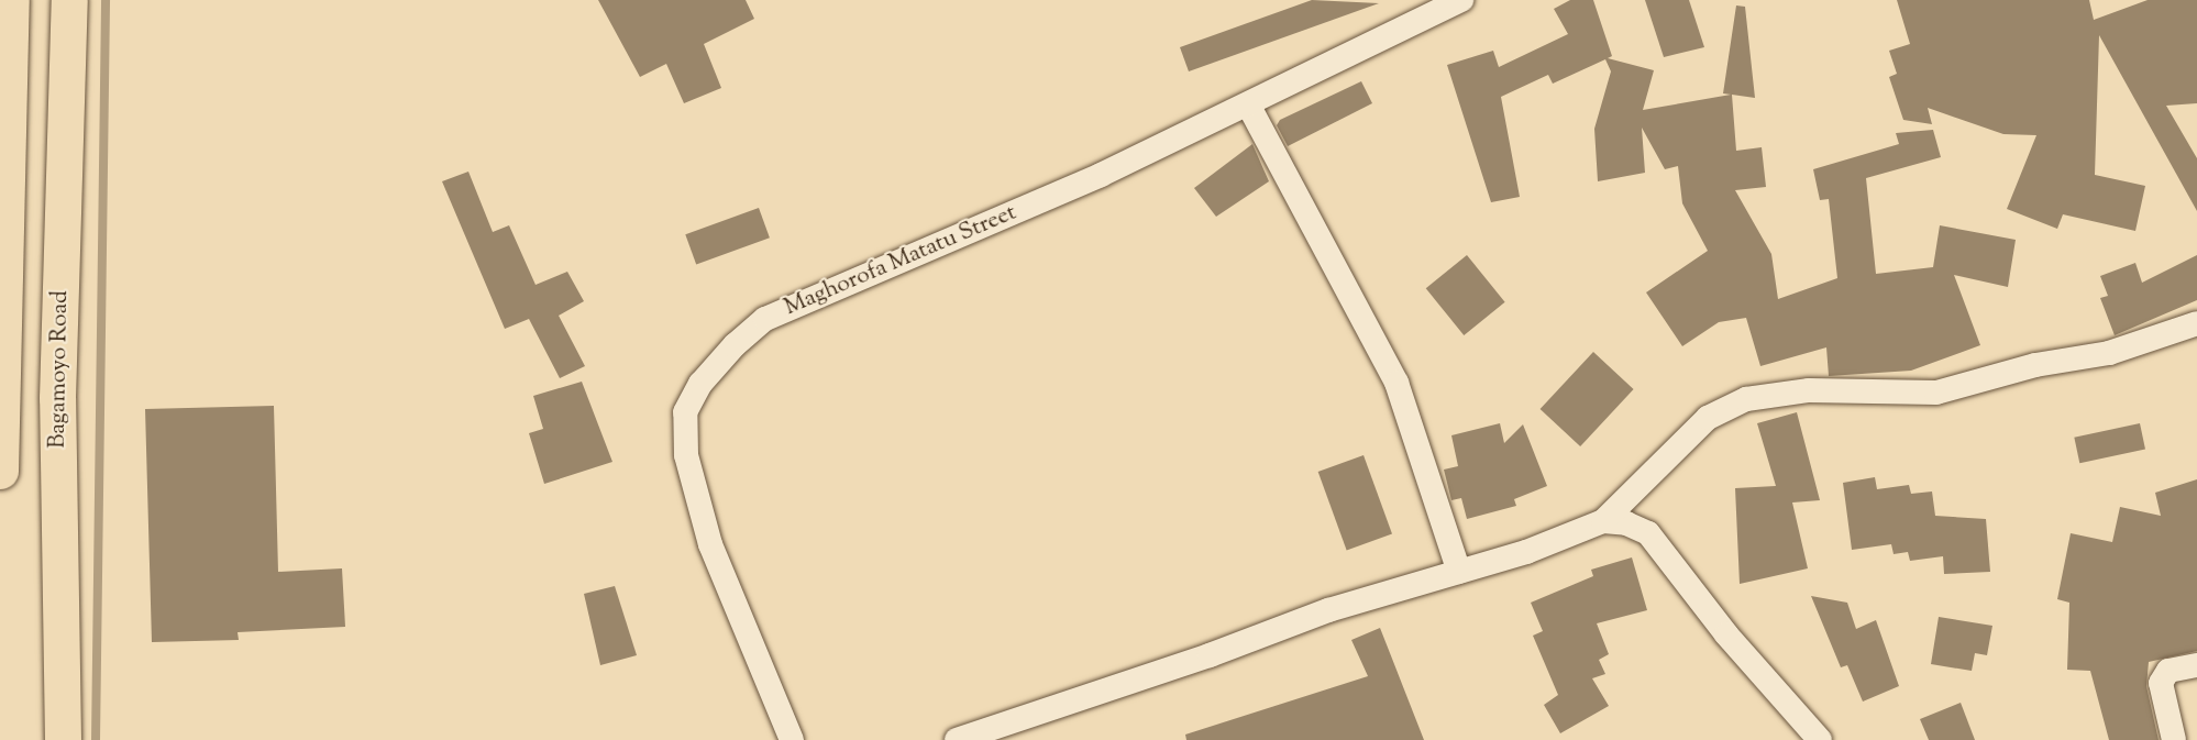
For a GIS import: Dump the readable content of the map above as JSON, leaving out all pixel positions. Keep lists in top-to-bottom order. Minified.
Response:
{"streets":{"highway":["Bagamoyo Road"],"street":["Maghorofa Matatu Street"]}}
